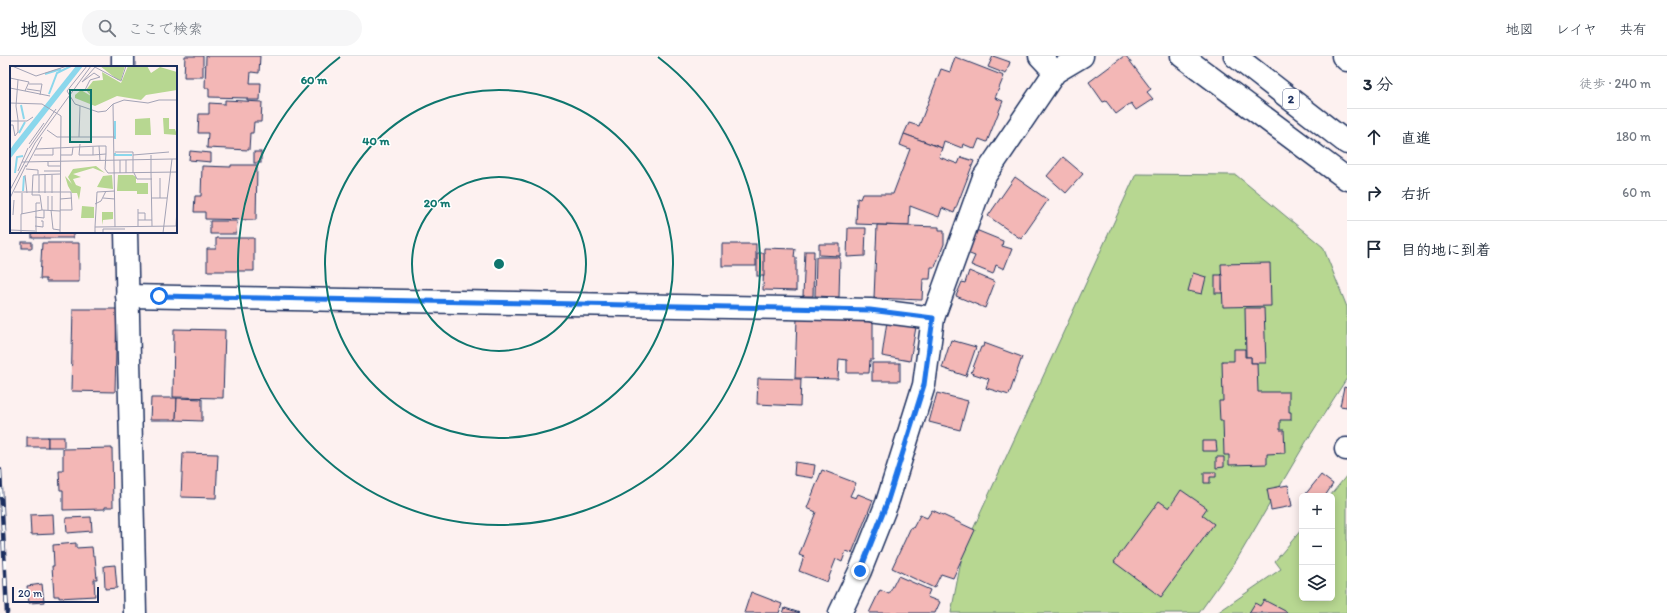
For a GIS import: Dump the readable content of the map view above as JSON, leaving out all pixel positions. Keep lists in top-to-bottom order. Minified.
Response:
{"streets":{"main road":["2"]},"scale_bar":"20 m","page":{"header":"地図","search":"ここで検索","nav":["地図","レイヤ","共有"],"heading":["3 分","徒歩 · 240 m"],"list":[["直進","180 m"],["右折","60 m"],"目的地に到着"],"map_buttons":["+","−"],"scale":"20 m"},"rings":["60 m","40 m","20 m"]}
